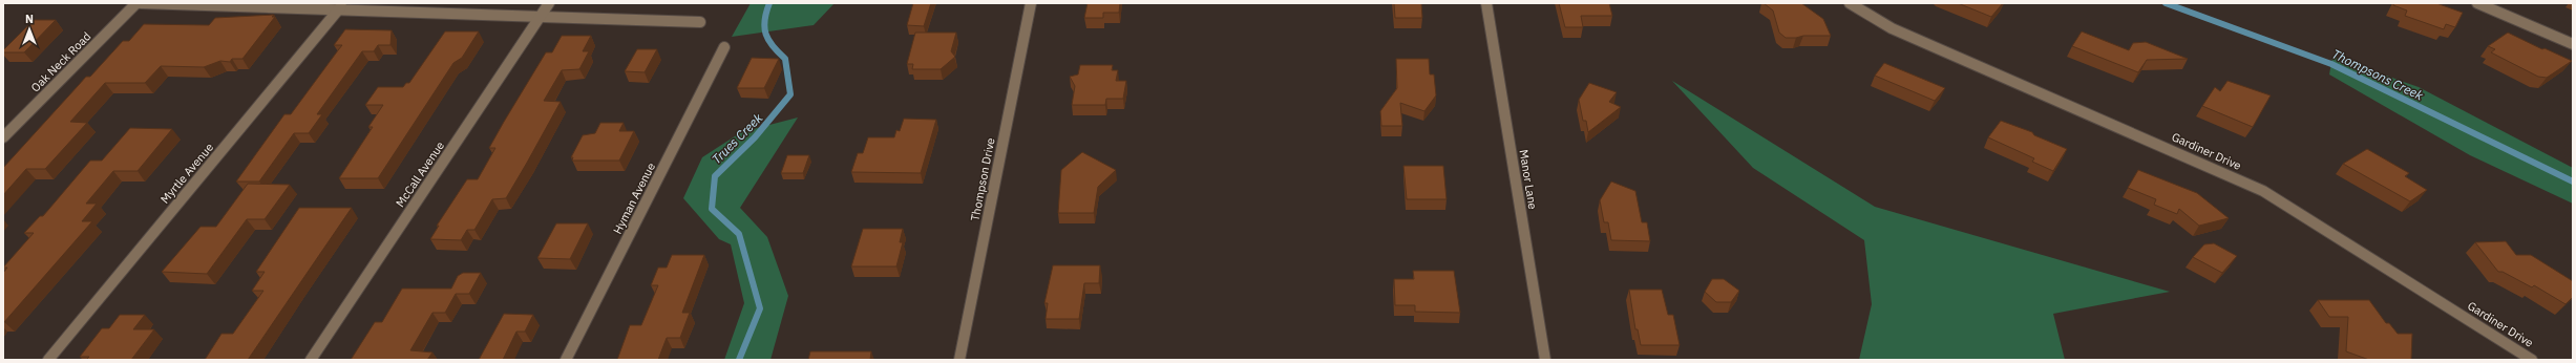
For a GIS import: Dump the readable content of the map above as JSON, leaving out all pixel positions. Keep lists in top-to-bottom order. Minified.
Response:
{"streets":{"street":["Oak Neck Road","Gardiner Drive","Myrtle Avenue","McCall Avenue","Thompson Drive","Manor Lane","Hyman Avenue"]},"water":["Thompsons Creek","Trues Creek"],"north":"top"}
